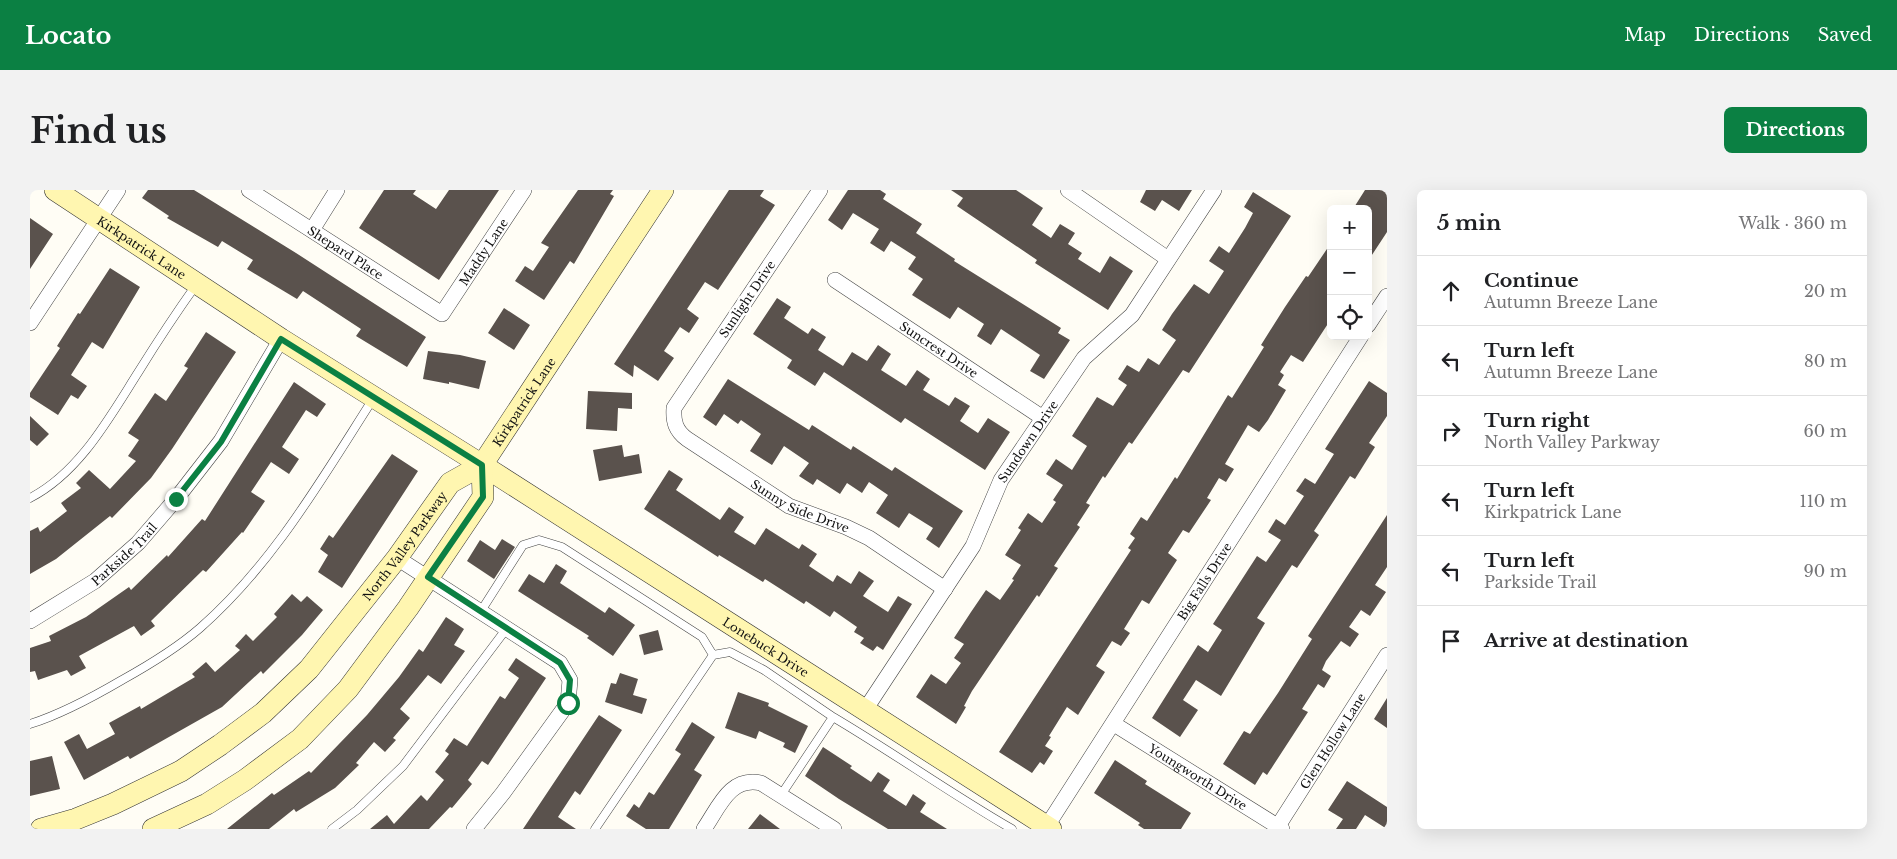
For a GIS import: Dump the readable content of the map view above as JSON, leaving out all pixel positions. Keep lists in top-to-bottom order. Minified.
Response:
{"streets":{"street":["Kirkpatrick Lane","Shepard Place","Maddy Lane","Sunlight Drive","Suncrest Drive","Sundown Drive","Sunny Side Drive","North Valley Parkway","Parkside Trail","Big Falls Drive","Lonebuck Drive","Glen Hollow Lane","Youngworth Drive"]},"crossings":[["Kirkpatrick Lane","North Valley Parkway"],["Kirkpatrick Lane","Parkside Trail"],["Kirkpatrick Lane","Lonebuck Drive"],["Shepard Place","Maddy Lane"],["Sunlight Drive","Sunny Side Drive"],["Suncrest Drive","Sundown Drive"],["Sundown Drive","Sunny Side Drive"],["Sundown Drive","Lonebuck Drive"],["North Valley Parkway","Lonebuck Drive"],["Big Falls Drive","Lonebuck Drive"],["Big Falls Drive","Youngworth Drive"],["Glen Hollow Lane","Youngworth Drive"]],"page":{"header":"Locato","nav":["Map","Directions","Saved"],"buttons":"Directions","title":"Find us","heading":["5 min","Walk · 360 m"],"map_buttons":["+","−"],"list":[["Continue","Autumn Breeze Lane","20 m"],["Turn left","Autumn Breeze Lane","80 m"],["Turn right","North Valley Parkway","60 m"],["Turn left","Kirkpatrick Lane","110 m"],["Turn left","Parkside Trail","90 m"],"Arrive at destination"]}}
